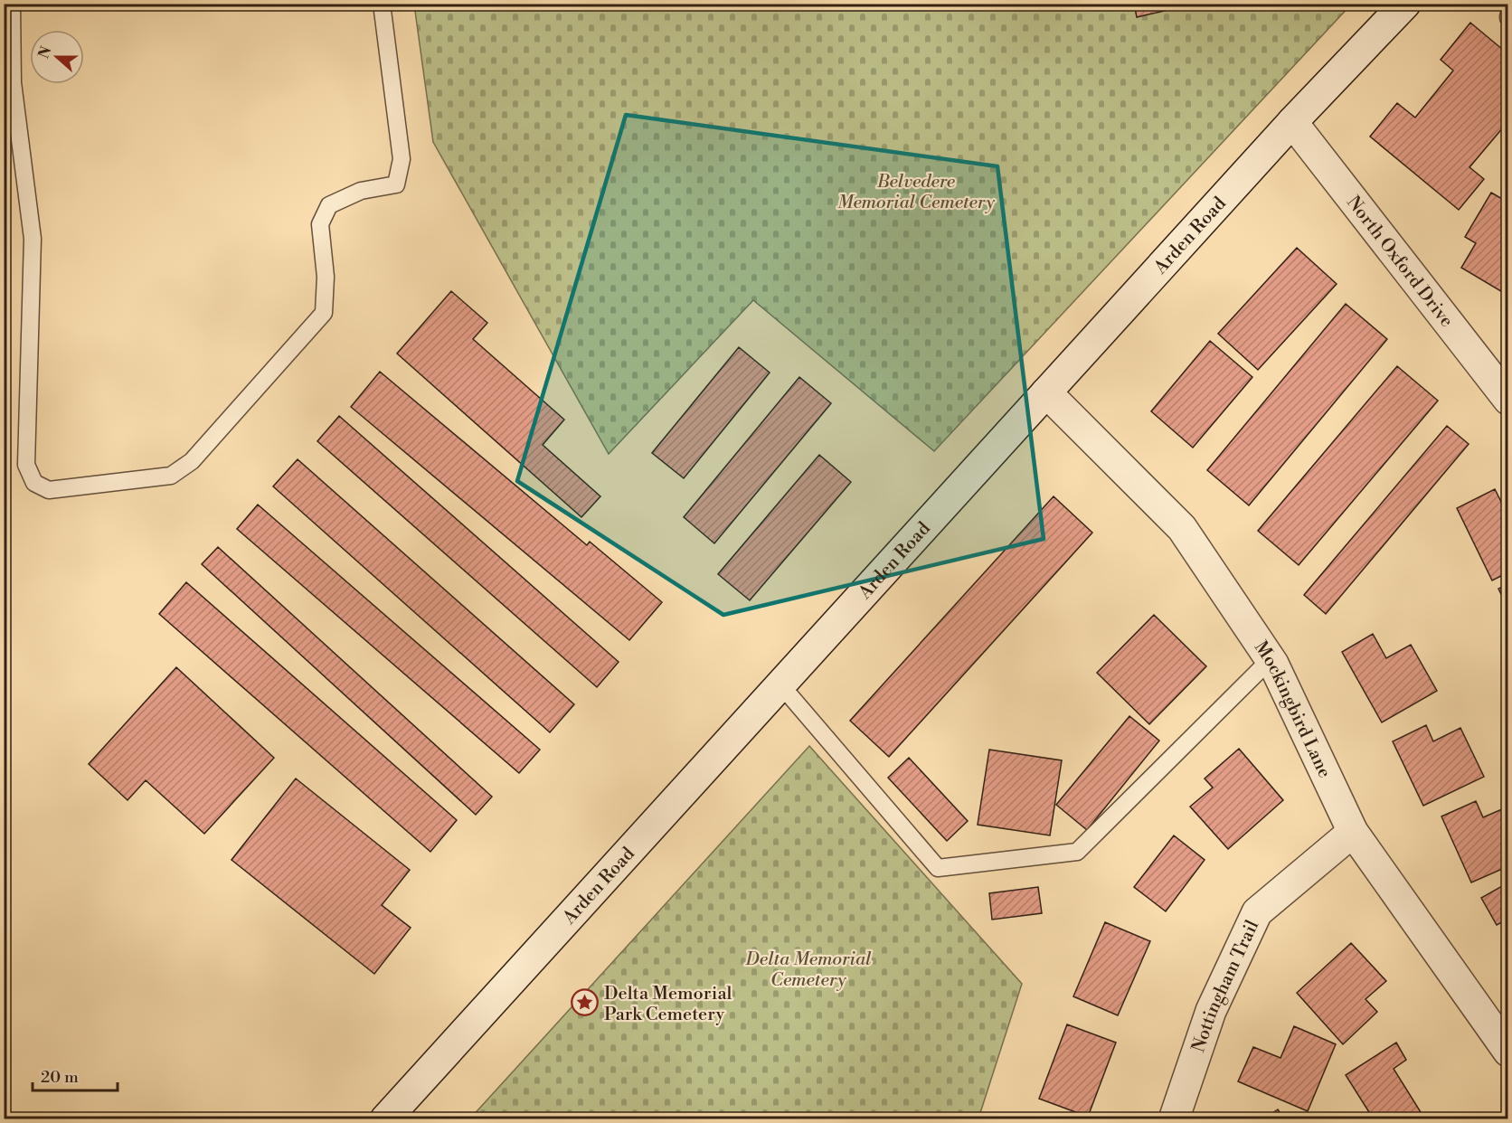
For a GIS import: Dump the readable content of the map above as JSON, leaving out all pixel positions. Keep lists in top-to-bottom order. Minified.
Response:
{"streets":{"main road":["Arden Road","North Oxford Drive","Mockingbird Lane","Nottingham Trail"]},"crossings":[["Arden Road","North Oxford Drive"],["Arden Road","Mockingbird Lane"],["Mockingbird Lane","Nottingham Trail"]],"parks":["Belvedere Memorial Cemetery","Delta Memorial Cemetery"],"places":{"place":["Delta Memorial Park Cemetery"]},"scale_bar":"20 m","north":"left"}
